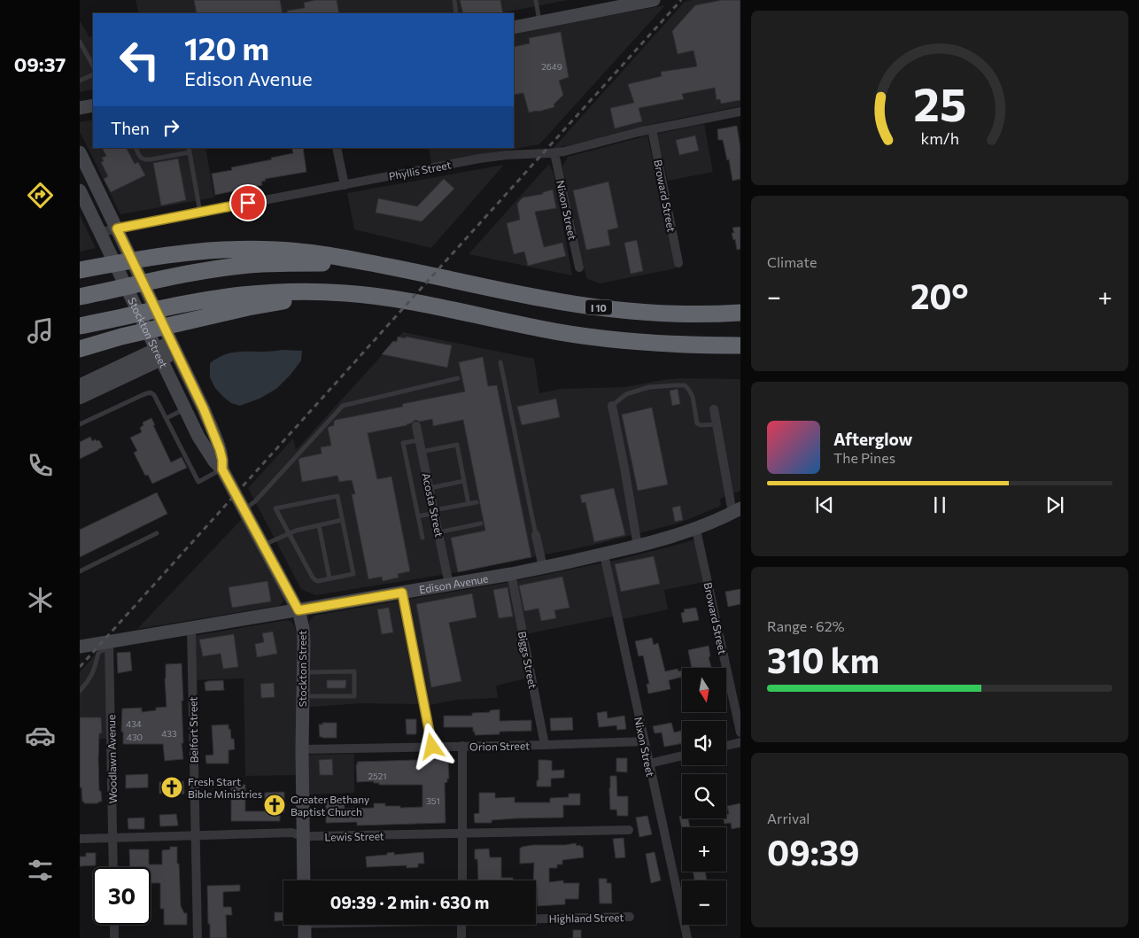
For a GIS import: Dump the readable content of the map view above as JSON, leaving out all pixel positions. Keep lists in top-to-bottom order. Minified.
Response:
{"streets":{"highway":["I 10"],"main road":["Stockton Street","Edison Avenue"],"street":["Phyllis Street","Broward Street","Nixon Street","Acosta Street","Biggs Street","Belfort Street","Orion Street","Woodlawn Avenue","Lewis Street","Highland Street"]},"crossings":[["Phyllis Street","Broward Street"],["Phyllis Street","Nixon Street"],["Phyllis Street","Stockton Street"],["Broward Street","Edison Avenue"],["Nixon Street","Edison Avenue"],["Nixon Street","Orion Street"],["Stockton Street","Edison Avenue"],["Stockton Street","Orion Street"],["Stockton Street","Lewis Street"],["Acosta Street","Edison Avenue"],["Edison Avenue","Biggs Street"],["Edison Avenue","Belfort Street"],["Edison Avenue","Woodlawn Avenue"],["Biggs Street","Orion Street"],["Belfort Street","Lewis Street"],["Woodlawn Avenue","Lewis Street"]],"places":{"church":["Fresh Start Bible Ministries","Greater Bethany Baptist Church"]},"house_numbers":["2649","434","433","430","2521","351"],"north":"bottom","page":{"tabs":"09:37","turn":["120 m","Edison Avenue"],"then":"Then","tile":["Climate",["Range · 62%","310 km"],["Arrival","09:39"]],"heat":["−","20°","+"],"song":["Afterglow","The Pines"],"map_buttons":["+","−"],"limit":"30","trip":"09:39 · 2 min · 630 m","gauge":["25","km/h"]}}
